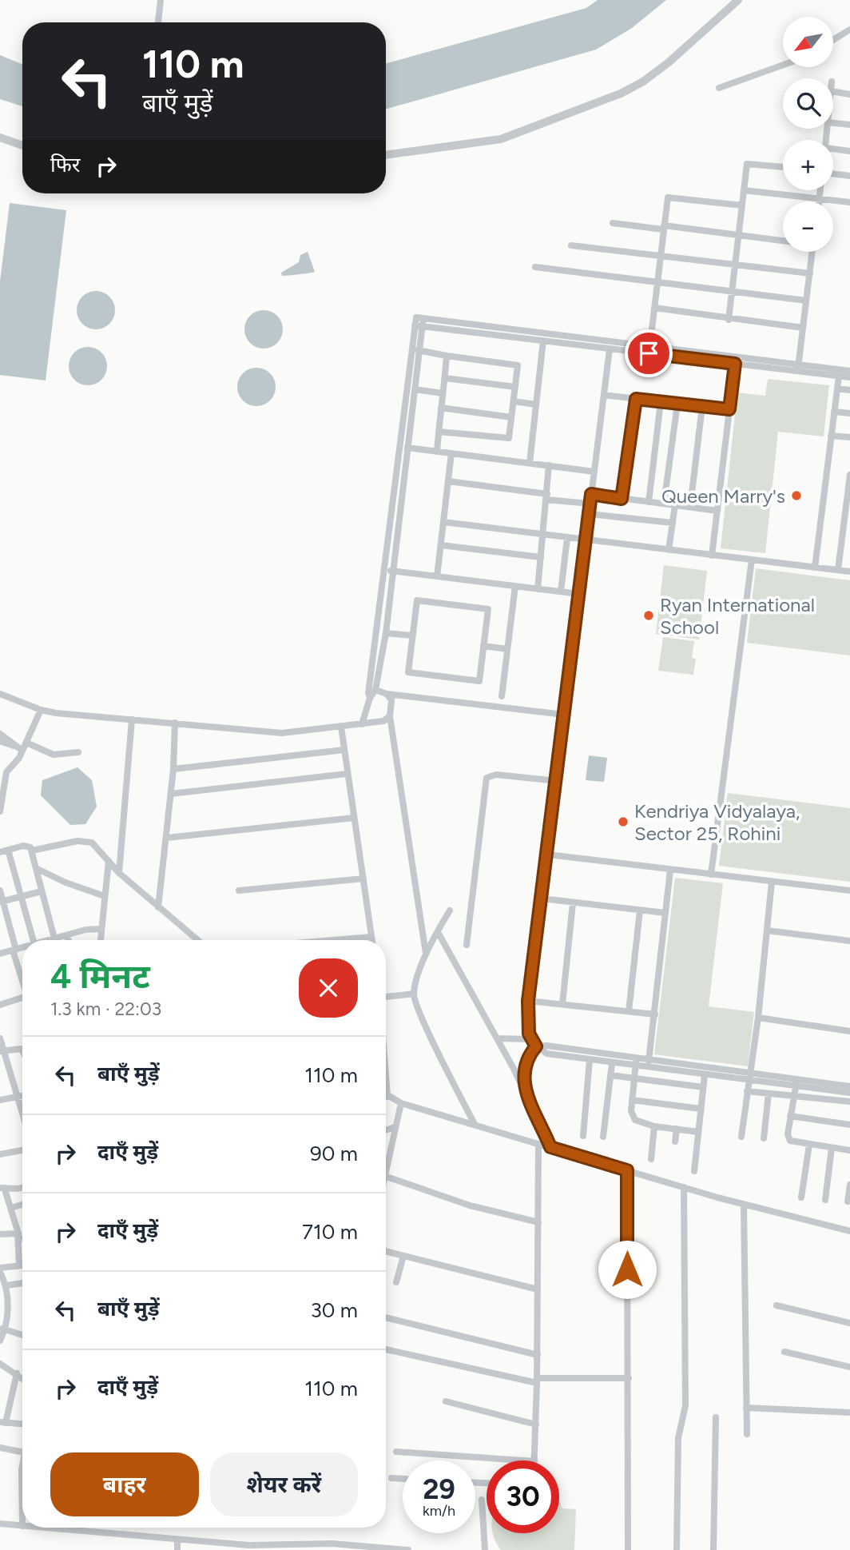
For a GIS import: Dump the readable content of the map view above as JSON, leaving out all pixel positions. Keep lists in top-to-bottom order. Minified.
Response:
{"places":["Queen Marry's","Ryan International School","Kendriya Vidyalaya, Sector 25, Rohini"],"north":"bottom left","page":{"map_buttons":["+","−"],"turn":["110 m","बाएँ मुड़ें"],"then":"फिर","heading":["4 मिनट","1.3 km · 22:03"],"list":[{"name":"बाएँ मुड़ें","value":"110 m"},{"name":"दाएँ मुड़ें","value":"90 m"},{"name":"दाएँ मुड़ें","value":"710 m"},{"name":"बाएँ मुड़ें","value":"30 m"},{"name":"दाएँ मुड़ें","value":"110 m"}],"buttons":["बाहर","शेयर करें"],"speed":"29 km/h","limit":"30"}}
